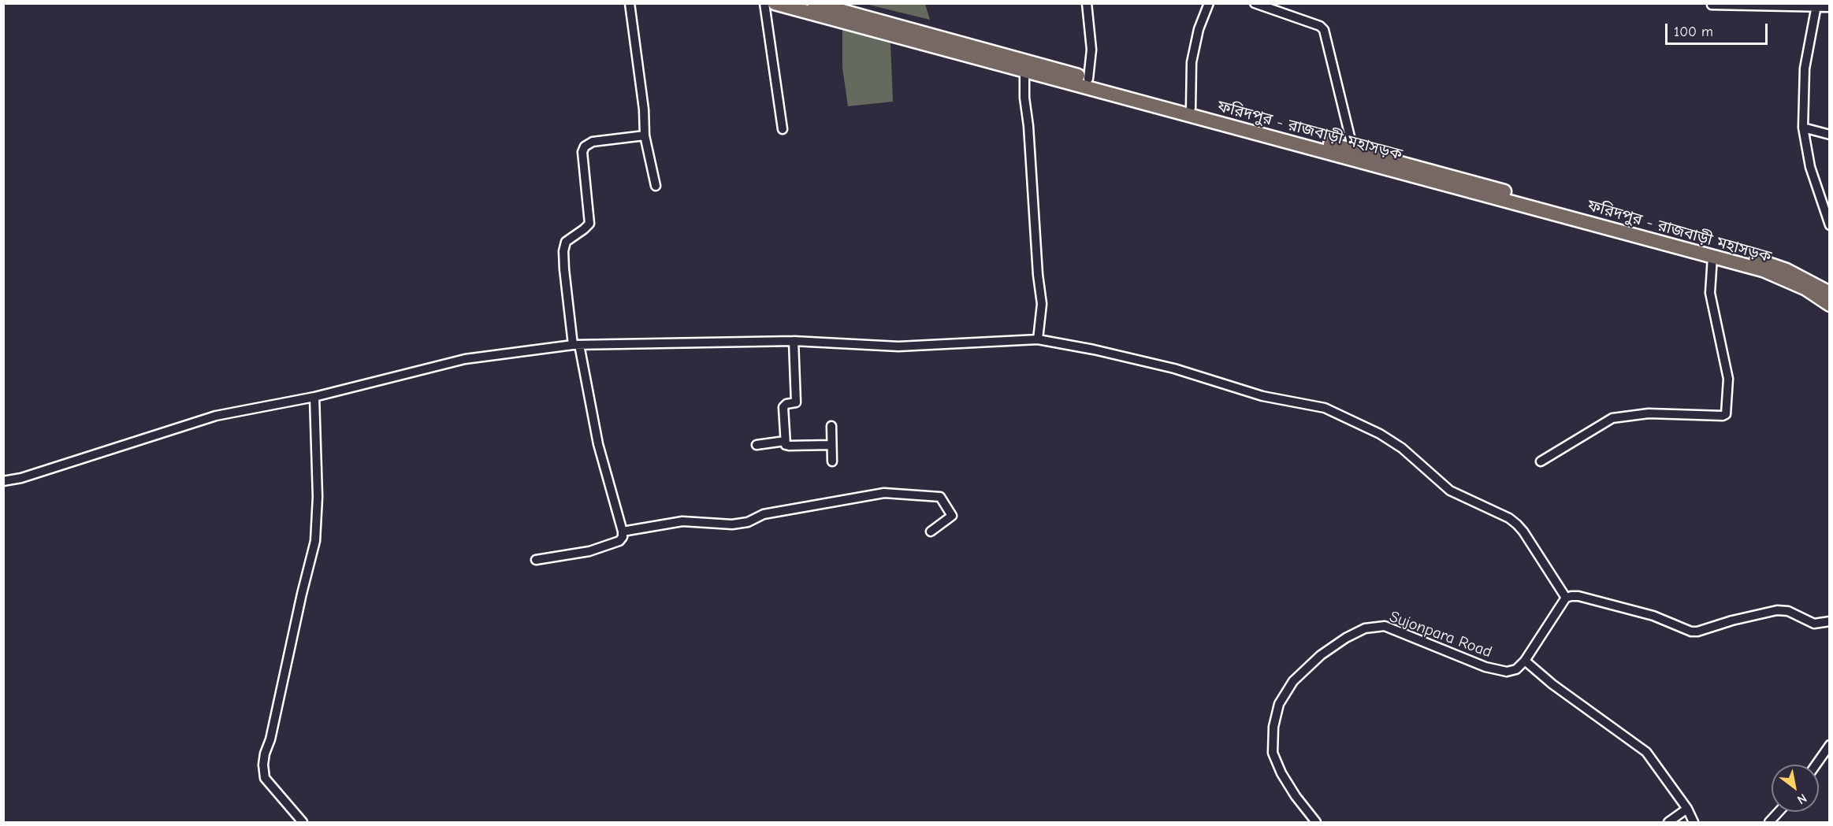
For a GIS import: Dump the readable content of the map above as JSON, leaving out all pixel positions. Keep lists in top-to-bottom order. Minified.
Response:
{"streets":{"main road":["ফরিদপুর - রাজবাড়ী মহাসড়ক"],"street":["Sujonpara Road"]},"scale_bar":"100 m","north":"bottom right"}
